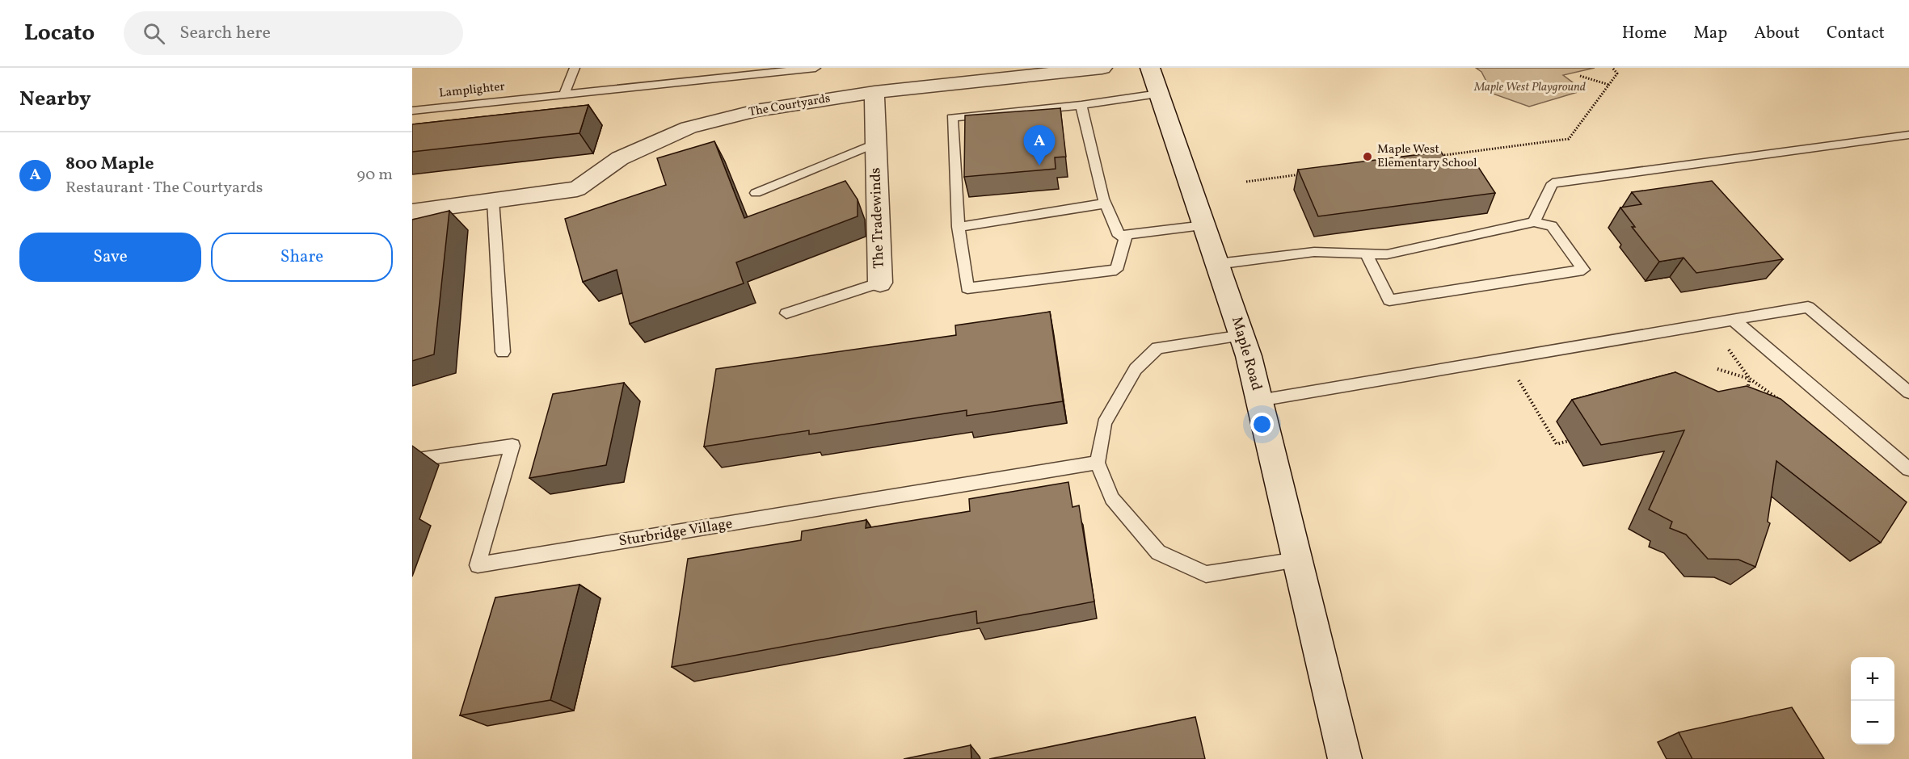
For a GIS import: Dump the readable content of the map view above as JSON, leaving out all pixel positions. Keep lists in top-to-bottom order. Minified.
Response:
{"streets":{"street":["The Courtyards","The Tradewinds","Maple Road"],"lane":["Lamplighter","Sturbridge Village"]},"crossings":[["The Courtyards","The Tradewinds"]],"parks":["Maple West Playground"],"places":["Maple West Elementary School"],"page":{"header":"Locato","search":"Search here","nav":["Home","Map","About","Contact"],"heading":"Nearby","pins":"A","list":[{"mark":"A","name":"800 Maple","note":"Restaurant · The Courtyards","value":"90 m"}],"buttons":["Save","Share"],"map_buttons":["+","−"]}}
